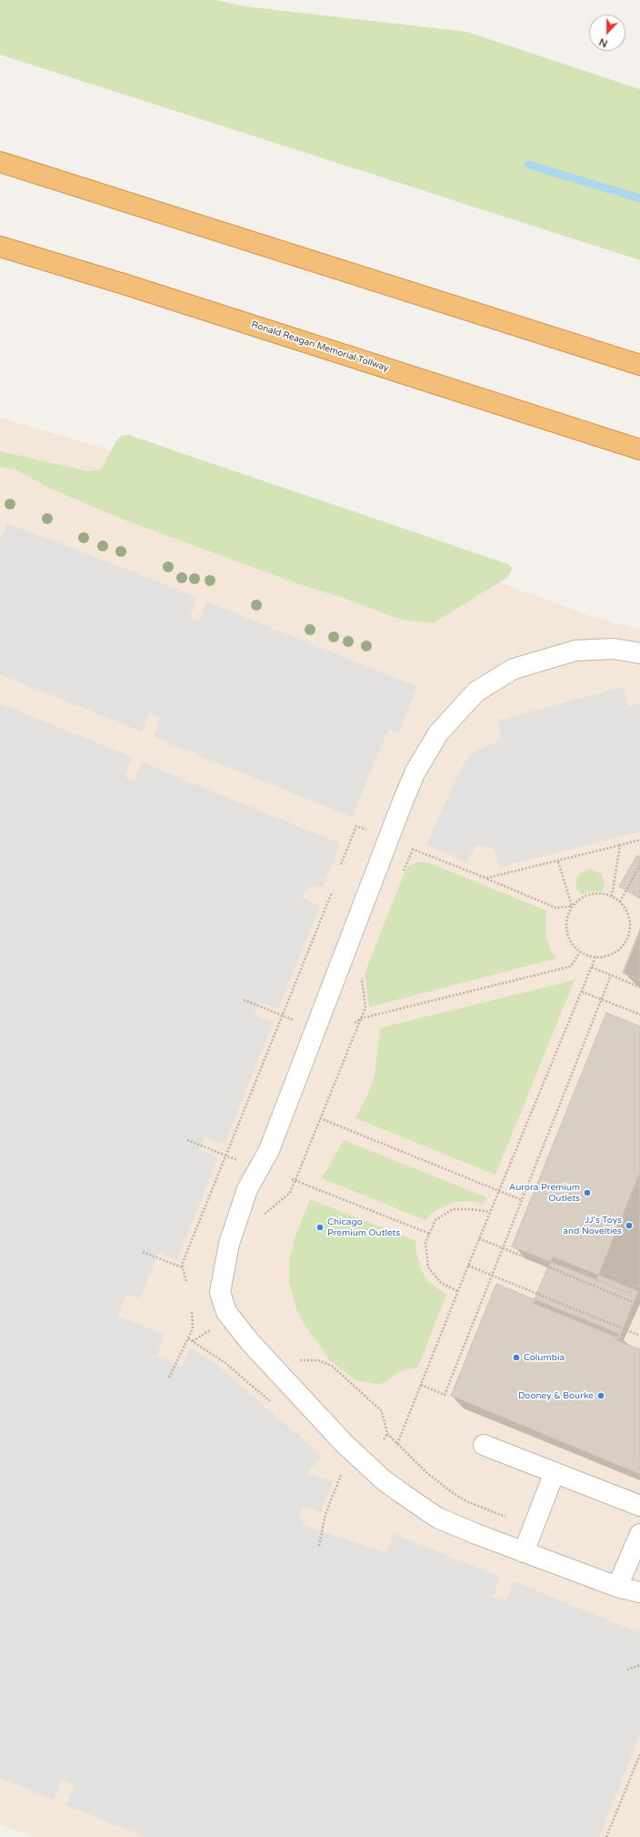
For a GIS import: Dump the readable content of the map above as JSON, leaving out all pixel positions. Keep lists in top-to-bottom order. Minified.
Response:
{"streets":{"highway":["Ronald Reagan Memorial Tollway"]},"places":["Aurora Premium Outlets","JJ's Toys and Novelties","Chicago Premium Outlets","Columbia","Dooney & Bourke"],"north":"bottom"}
